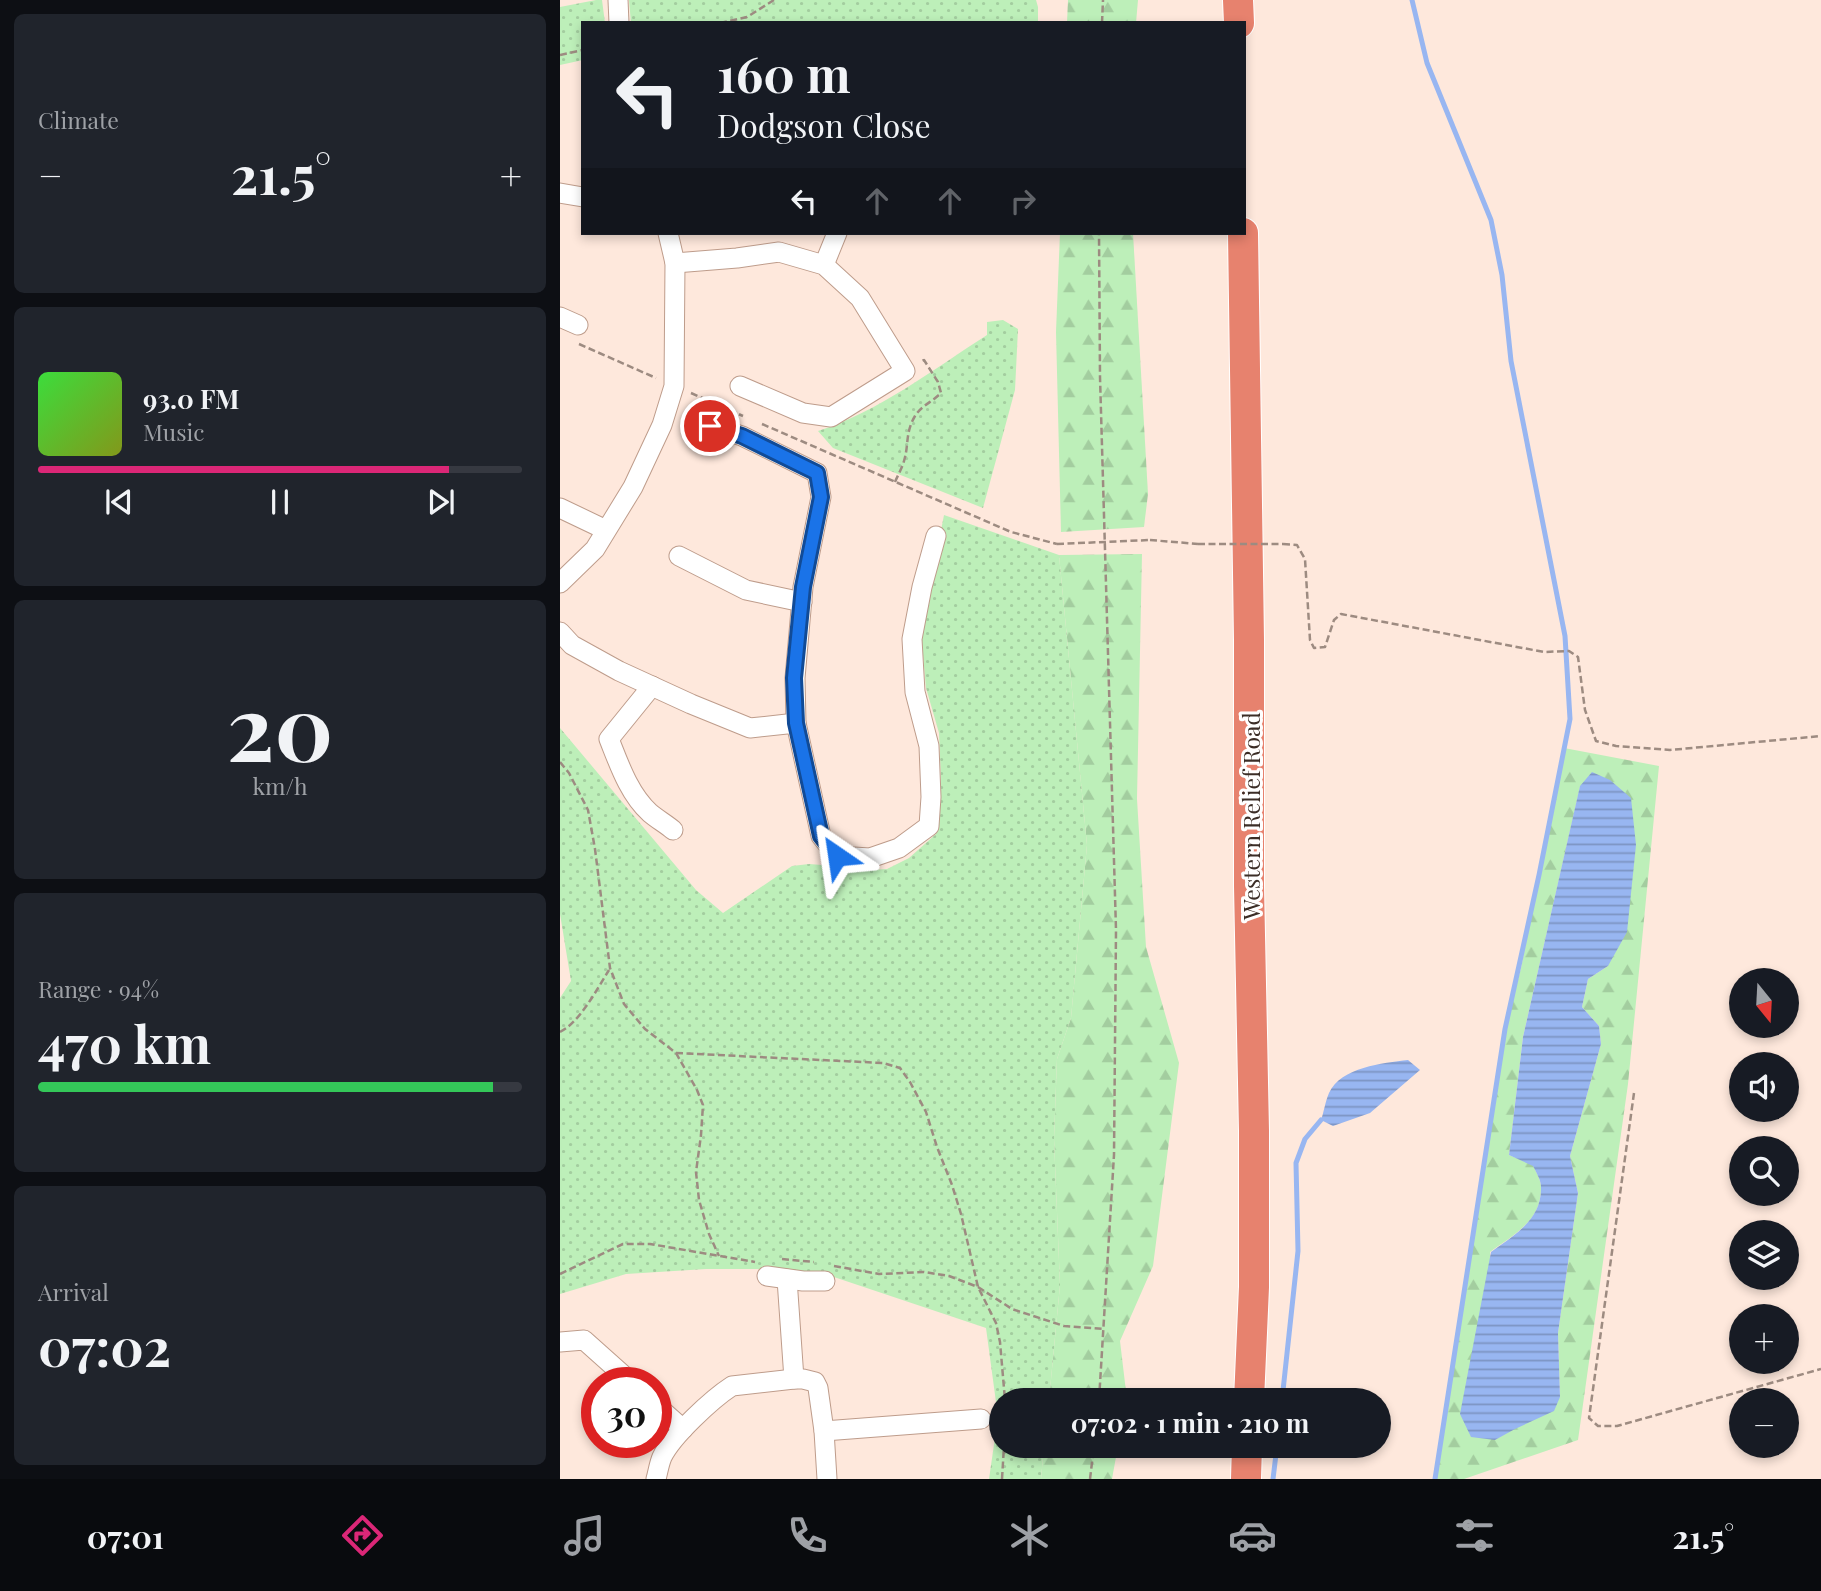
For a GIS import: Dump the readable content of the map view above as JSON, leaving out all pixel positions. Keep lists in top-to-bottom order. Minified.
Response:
{"streets":{"highway":["Western Relief Road"]},"north":"bottom","page":{"tile":["Climate",["20","km/h"],["Range · 94%","470 km"],["Arrival","07:02"]],"turn":["160 m","Dodgson Close"],"heat":["−","21.5°","+"],"song":["93.0 FM","Music"],"map_buttons":["+","−"],"limit":"30","trip":"07:02 · 1 min · 210 m","tabs":["07:01","21.5°"]}}
